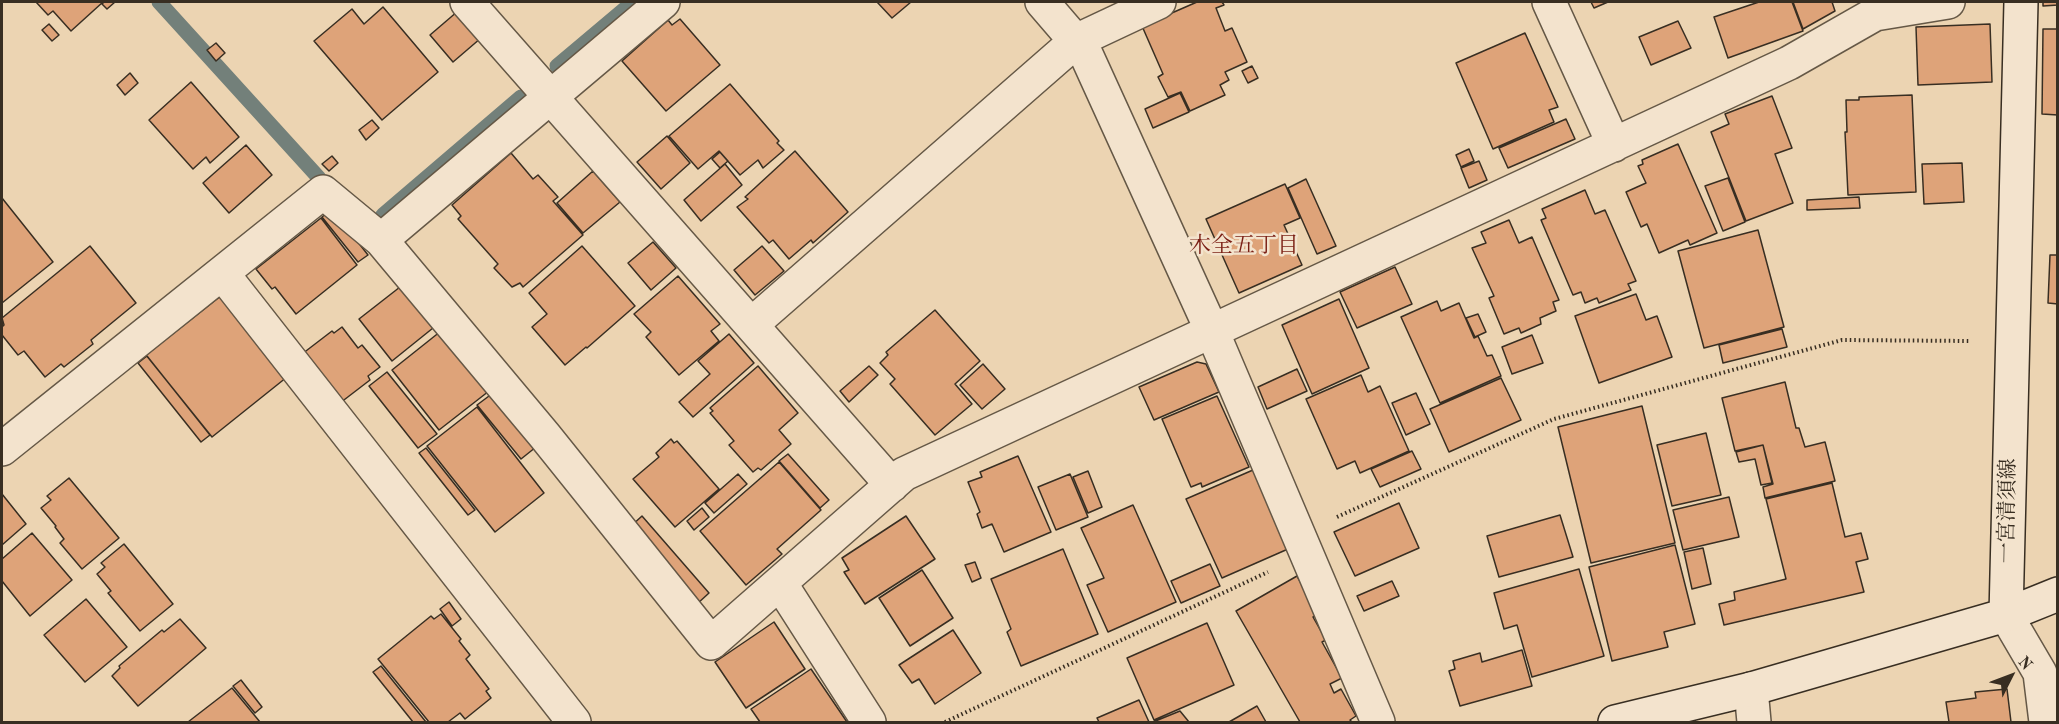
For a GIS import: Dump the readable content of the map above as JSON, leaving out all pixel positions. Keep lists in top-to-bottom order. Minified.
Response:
{"streets":{"street":["一宮清須線"]},"districts":["木全五丁目"],"north":"top right"}
